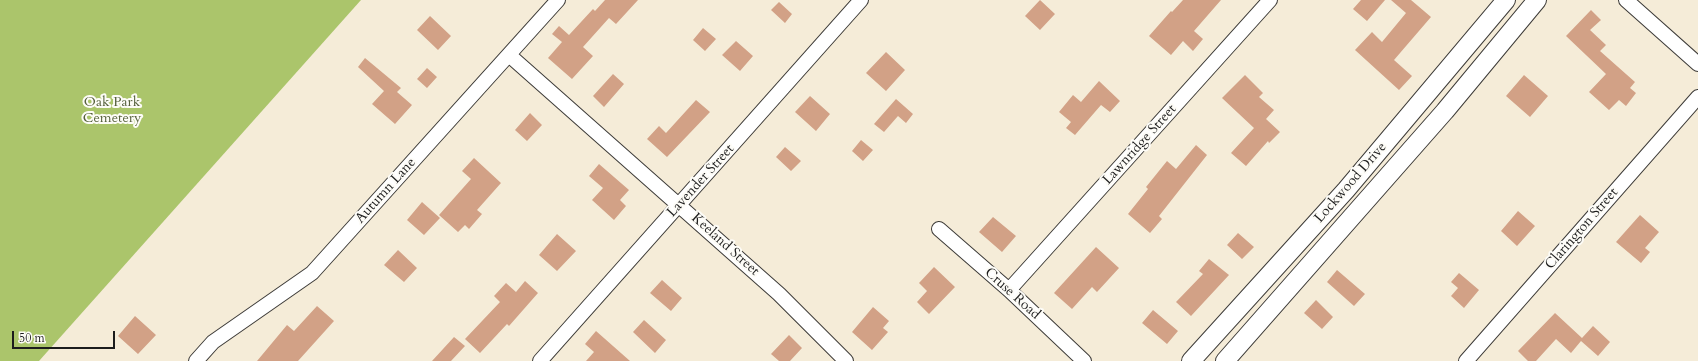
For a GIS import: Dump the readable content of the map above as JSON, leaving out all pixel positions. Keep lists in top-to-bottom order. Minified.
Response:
{"streets":{"main road":["Lockwood Drive"],"street":["Lawnridge Street","Lavender Street","Autumn Lane","Clarington Street","Keeland Street","Cruse Road"]},"crossings":[["Lawnridge Street","Cruse Road"],["Lavender Street","Keeland Street"],["Autumn Lane","Keeland Street"]],"parks":["Oak Park Cemetery"],"scale_bar":"50 m"}
